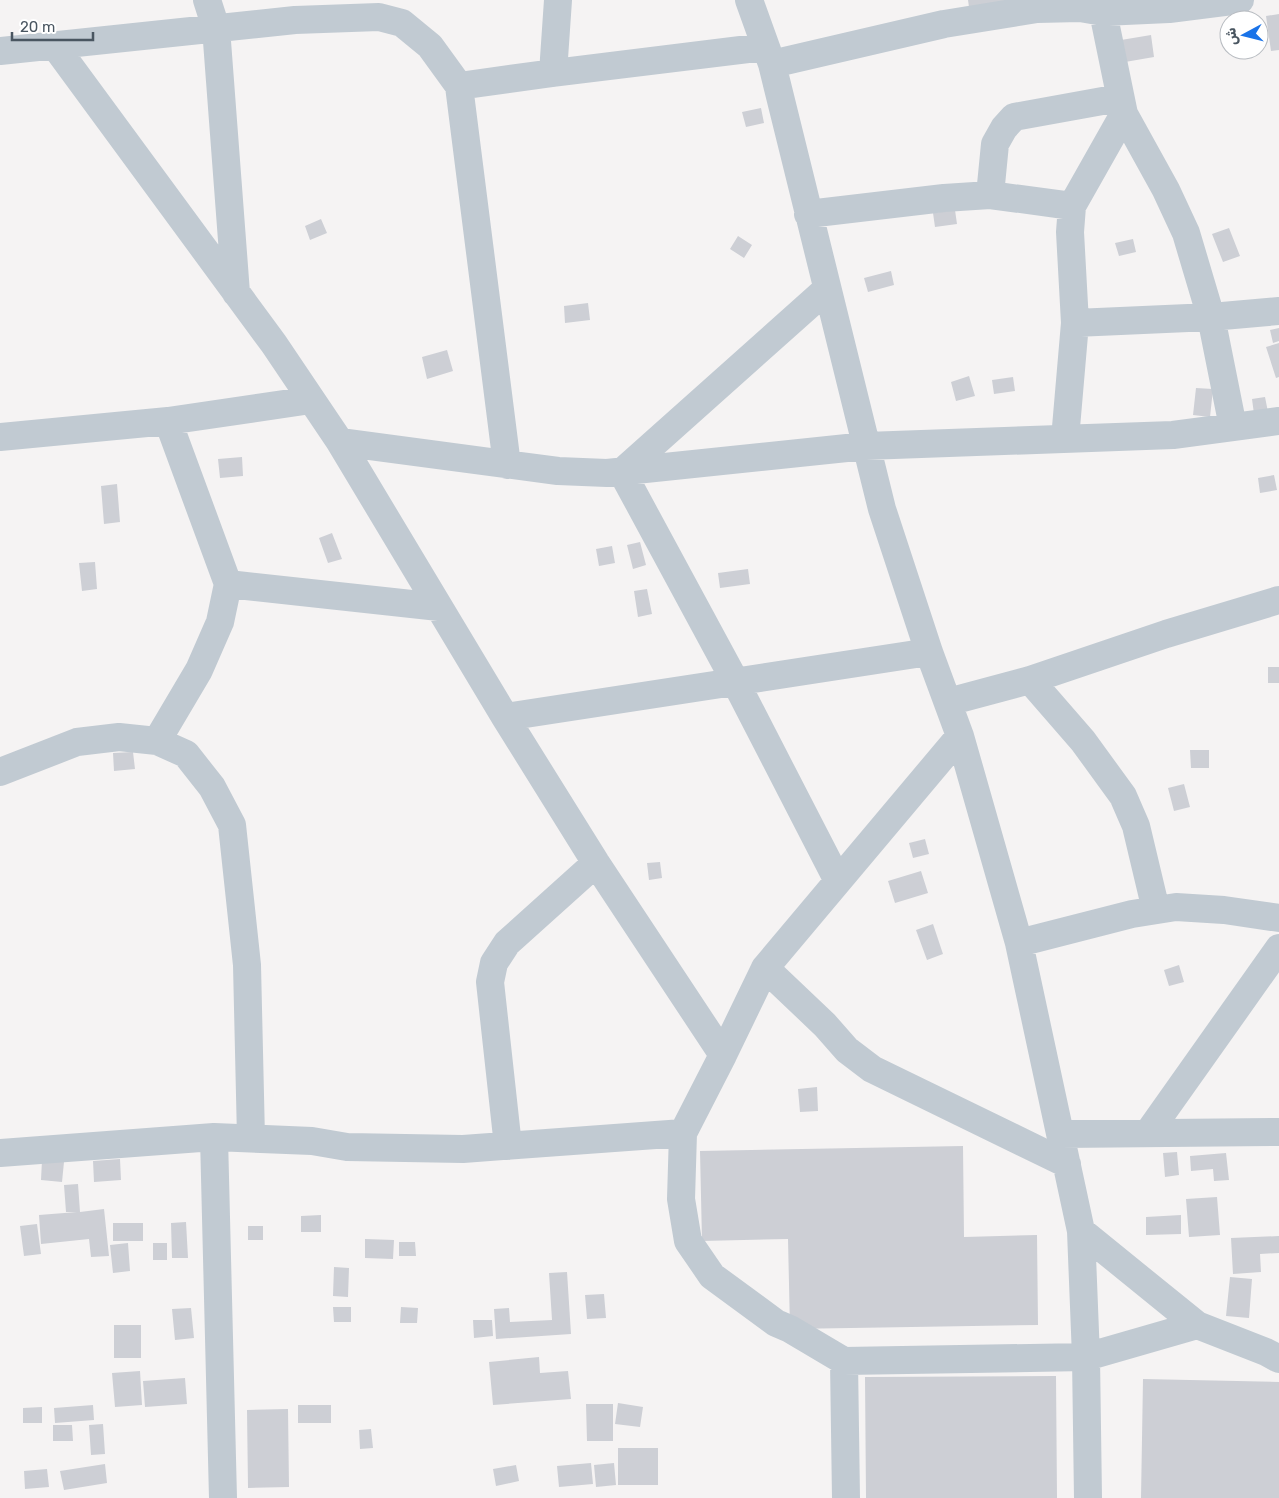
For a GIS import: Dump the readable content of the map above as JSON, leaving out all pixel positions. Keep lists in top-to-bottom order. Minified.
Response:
{"scale_bar":"20 m","north":"left"}
